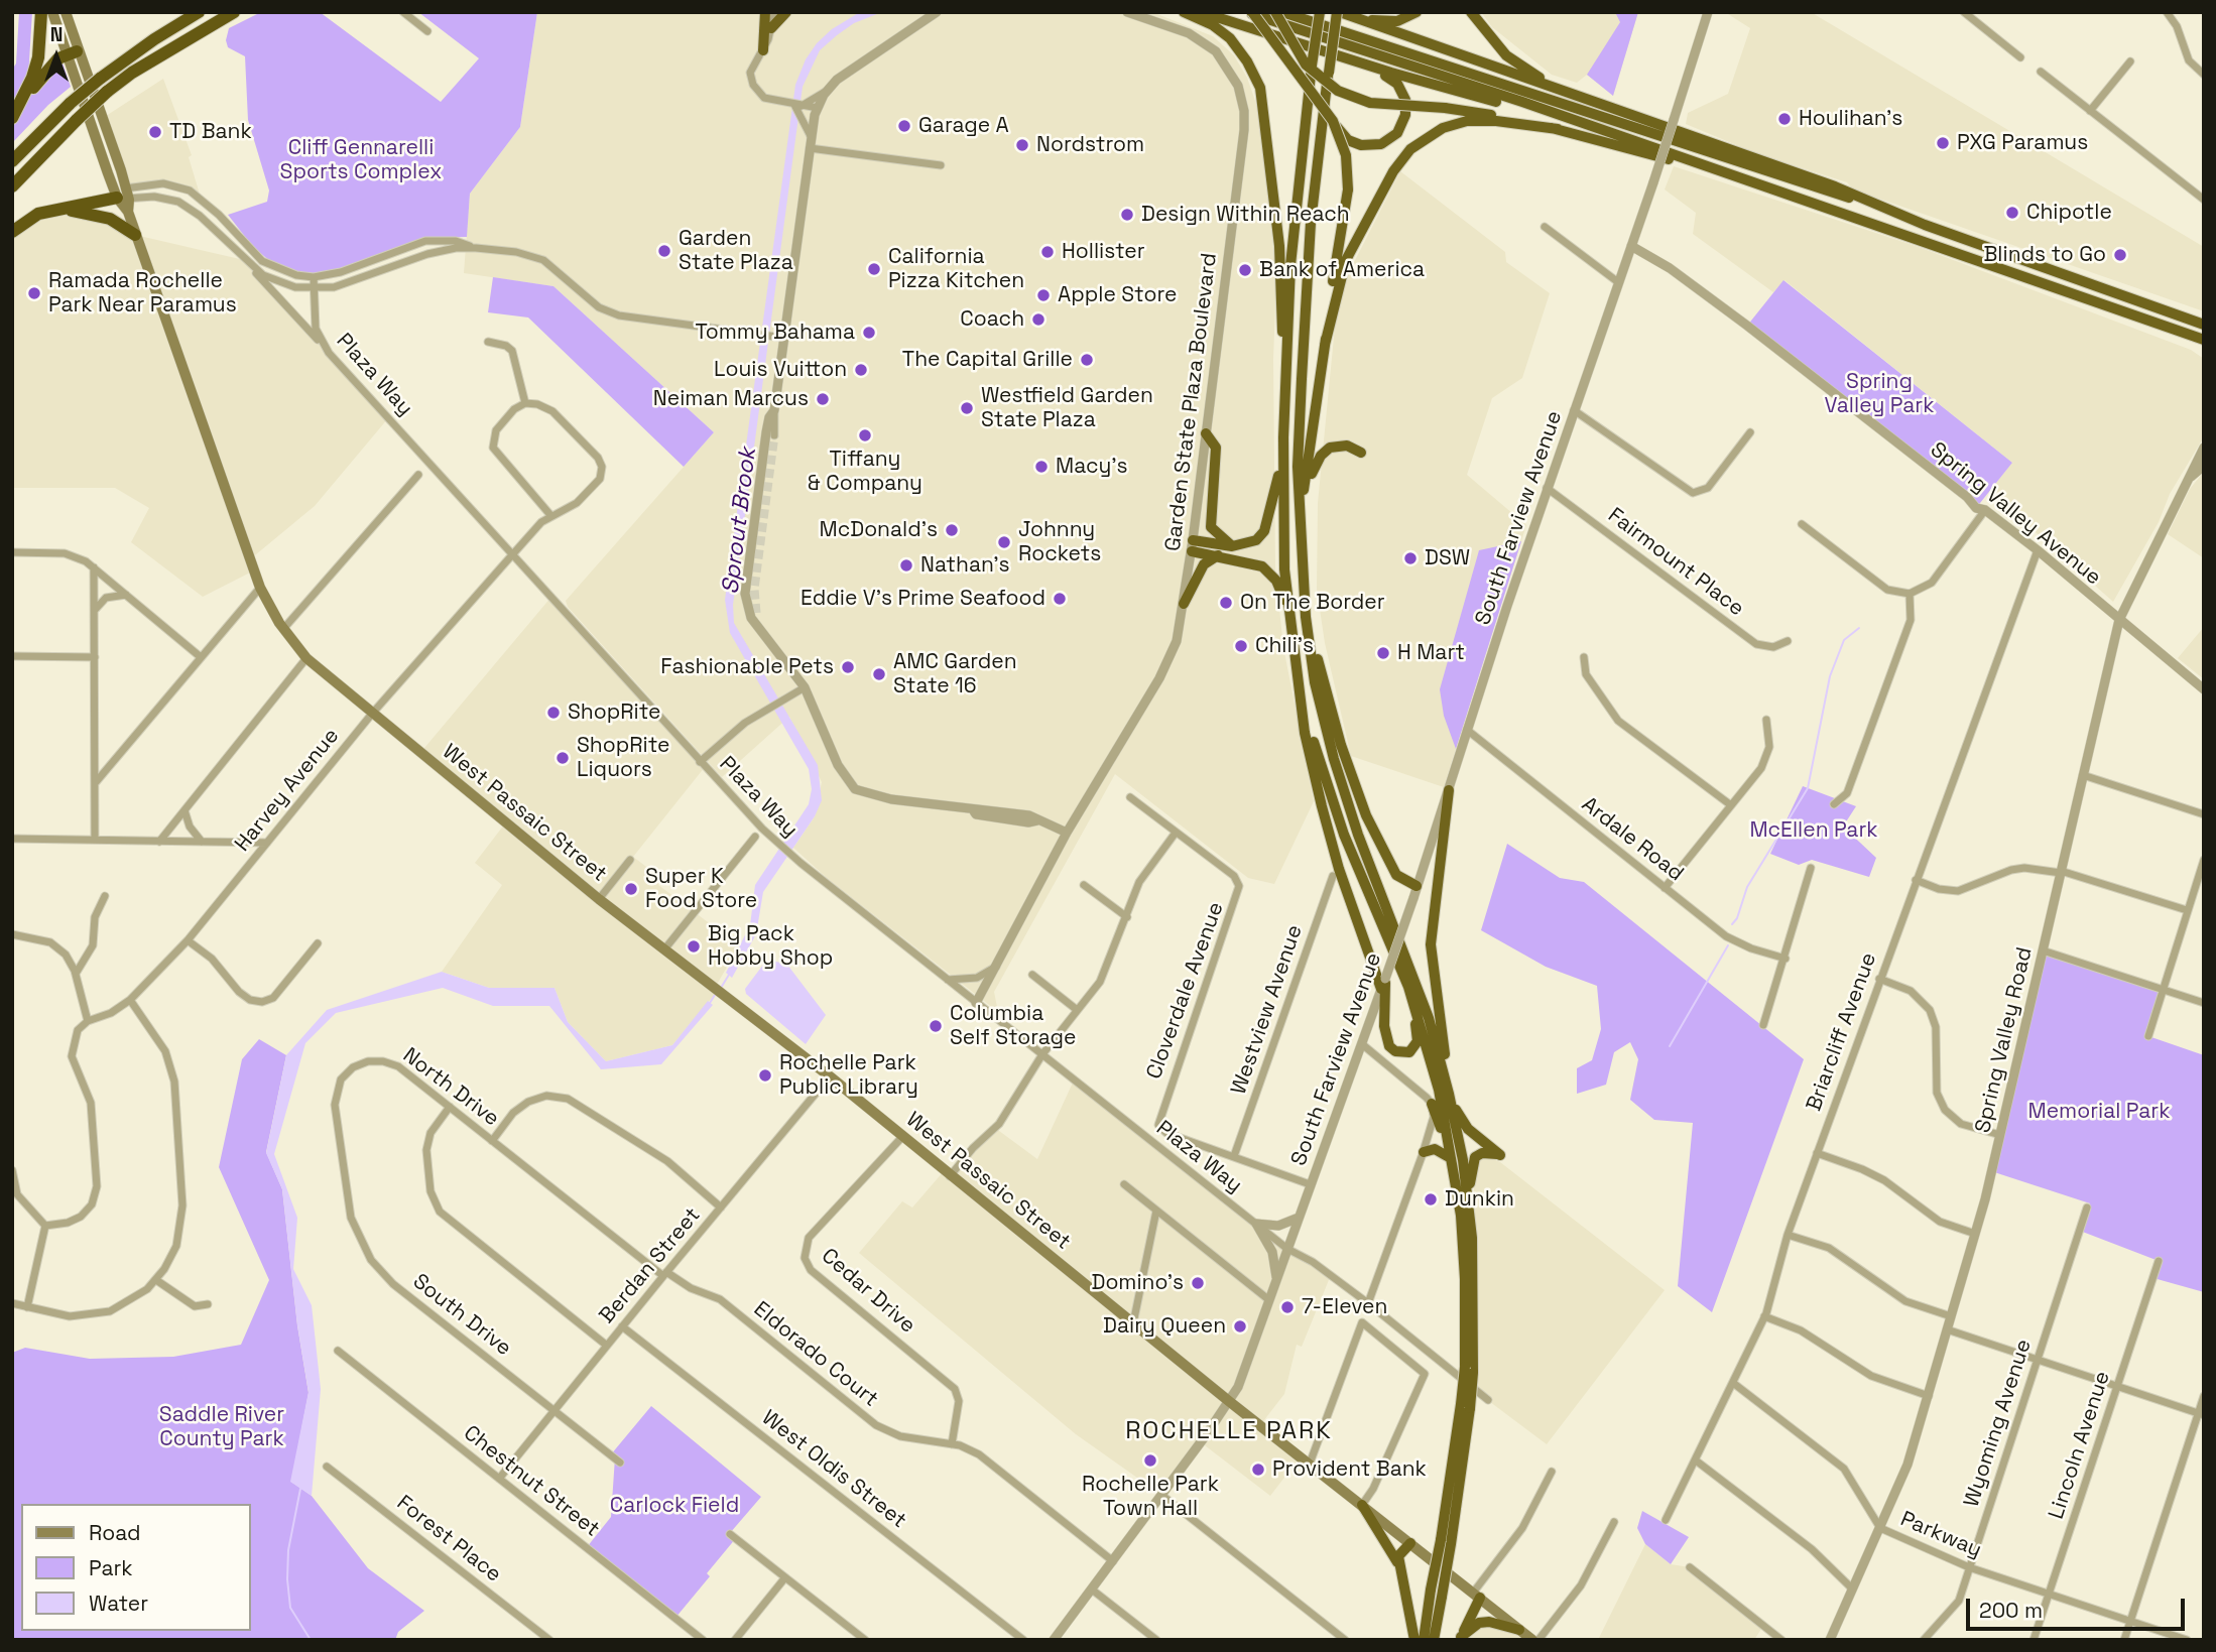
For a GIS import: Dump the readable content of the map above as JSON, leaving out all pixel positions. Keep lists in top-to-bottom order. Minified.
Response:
{"streets":{"main road":["West Passaic Street"],"street":["Plaza Way","Garden State Plaza Boulevard","Spring Valley Avenue","South Farview Avenue","Fairmount Place","Harvey Avenue","Ardale Road","Cloverdale Avenue","Westview Avenue","Briarcliff Avenue","Spring Valley Road","North Drive","Berdan Street","Cedar Drive","South Drive","Eldorado Court","Wyoming Avenue","Lincoln Avenue","West Oldis Street","Chestnut Street","Parkway","Forest Place"]},"crossings":[["Plaza Way","Garden State Plaza Boulevard"],["Plaza Way","South Farview Avenue"],["Plaza Way","Harvey Avenue"],["Spring Valley Avenue","South Farview Avenue"],["Spring Valley Avenue","Briarcliff Avenue"],["Spring Valley Avenue","Spring Valley Road"],["South Farview Avenue","Fairmount Place"],["South Farview Avenue","West Passaic Street"],["South Farview Avenue","Ardale Road"],["South Farview Avenue","Eldorado Court"],["Harvey Avenue","West Passaic Street"],["West Passaic Street","Berdan Street"],["West Passaic Street","Cedar Drive"],["Cloverdale Avenue","Westview Avenue"],["Briarcliff Avenue","Parkway"],["Spring Valley Road","Parkway"],["North Drive","Berdan Street"],["North Drive","South Drive"],["North Drive","Eldorado Court"],["Berdan Street","South Drive"],["Berdan Street","Eldorado Court"],["Berdan Street","West Oldis Street"],["Berdan Street","Chestnut Street"],["Cedar Drive","Eldorado Court"],["Wyoming Avenue","Parkway"],["Lincoln Avenue","Parkway"]],"districts":["ROCHELLE PARK"],"water":["Sprout Brook"],"parks":["Cliff Gennarelli Sports Complex","Spring Valley Park","McEllen Park","Memorial Park","Saddle River County Park","Carlock Field"],"places":["Houlihan's","Garage A","TD Bank","PXG Paramus","Nordstrom","Chipotle","Design Within Reach","Garden State Plaza","Hollister","Blinds to Go","California Pizza Kitchen","Bank of America","Ramada Rochelle Park Near Paramus","Apple Store","Coach","Tommy Bahama","The Capital Grille","Louis Vuitton","Neiman Marcus","Westfield Garden State Plaza","Tiffany & Company","Macy's","McDonald's","Johnny Rockets","DSW","Nathan's","Eddie V's Prime Seafood","On The Border","Chili's","H Mart","Fashionable Pets","AMC Garden State 16","ShopRite","ShopRite Liquors","Super K Food Store","Big Pack Hobby Shop","Columbia Self Storage","Rochelle Park Public Library","Dunkin","Domino's","7-Eleven","Dairy Queen","Rochelle Park Town Hall","Provident Bank"],"legend":["Road","Park","Water"],"scale_bar":"200 m","north":"top"}
